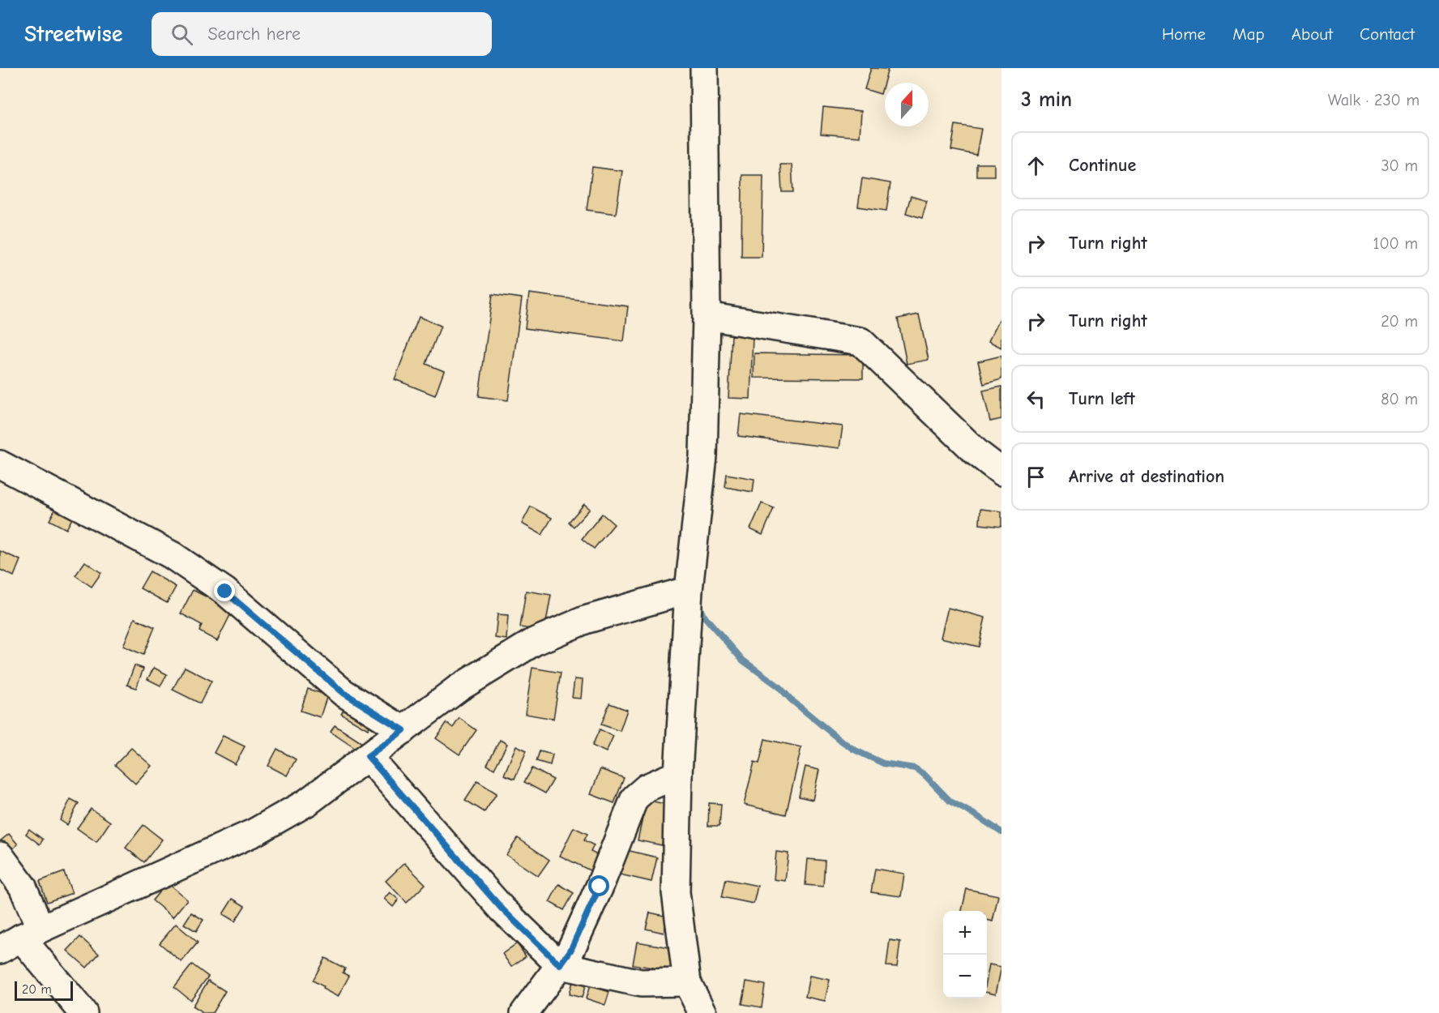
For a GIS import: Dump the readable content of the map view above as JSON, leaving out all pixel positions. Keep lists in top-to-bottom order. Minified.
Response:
{"scale_bar":"20 m","north":"top","page":{"header":"Streetwise","search":"Search here","nav":["Home","Map","About","Contact"],"heading":["3 min","Walk · 230 m"],"list":[["Continue","30 m"],["Turn right","100 m"],["Turn right","20 m"],["Turn left","80 m"],"Arrive at destination"],"map_buttons":["+","−"],"scale":"20 m"}}
